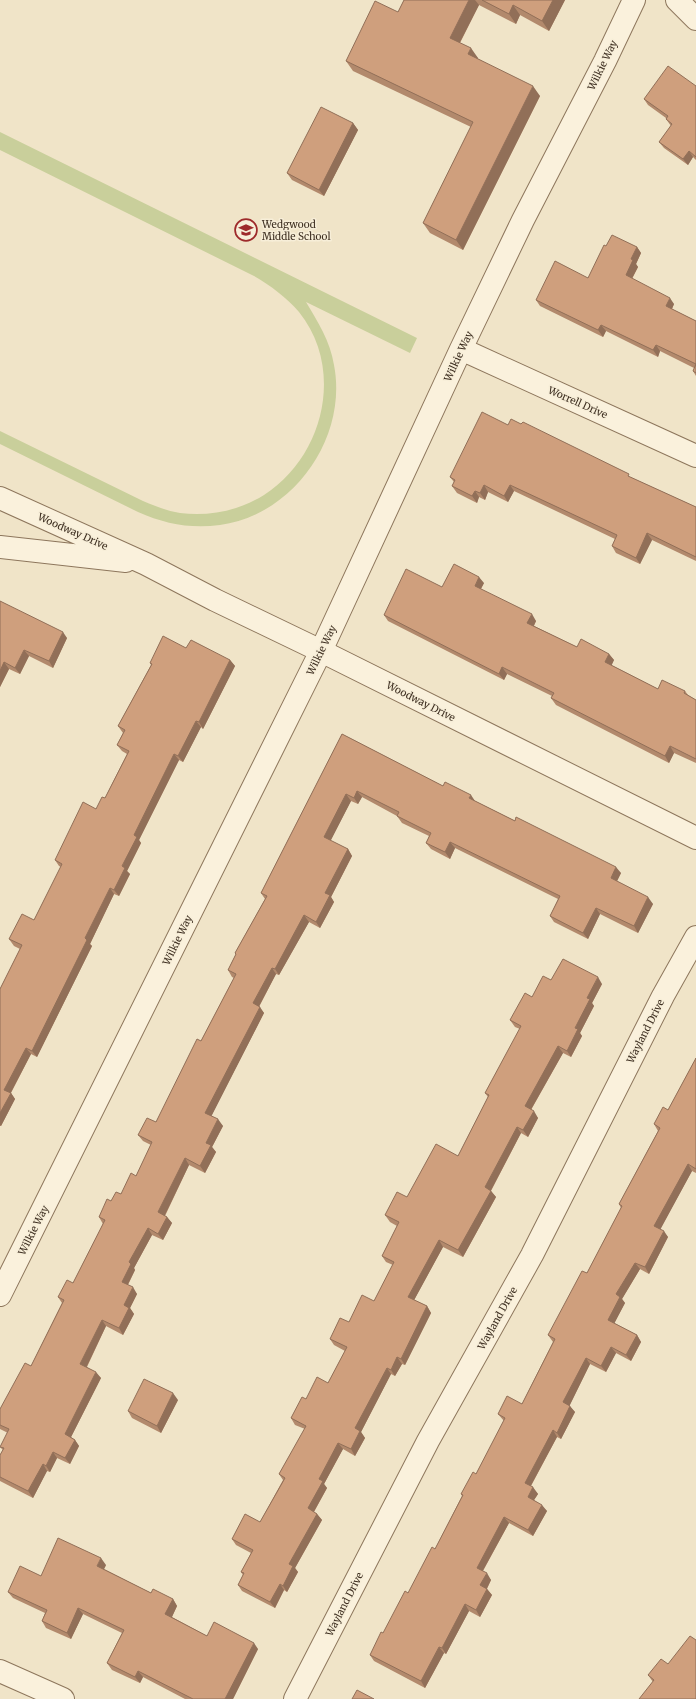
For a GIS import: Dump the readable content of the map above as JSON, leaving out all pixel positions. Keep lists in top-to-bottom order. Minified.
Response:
{"streets":{"street":["Wilkie Way","Worrell Drive","Woodway Drive","Wayland Drive"]},"crossings":[["Wilkie Way","Worrell Drive"],["Wilkie Way","Woodway Drive"]],"places":{"school or university":["Wedgwood Middle School"]}}
